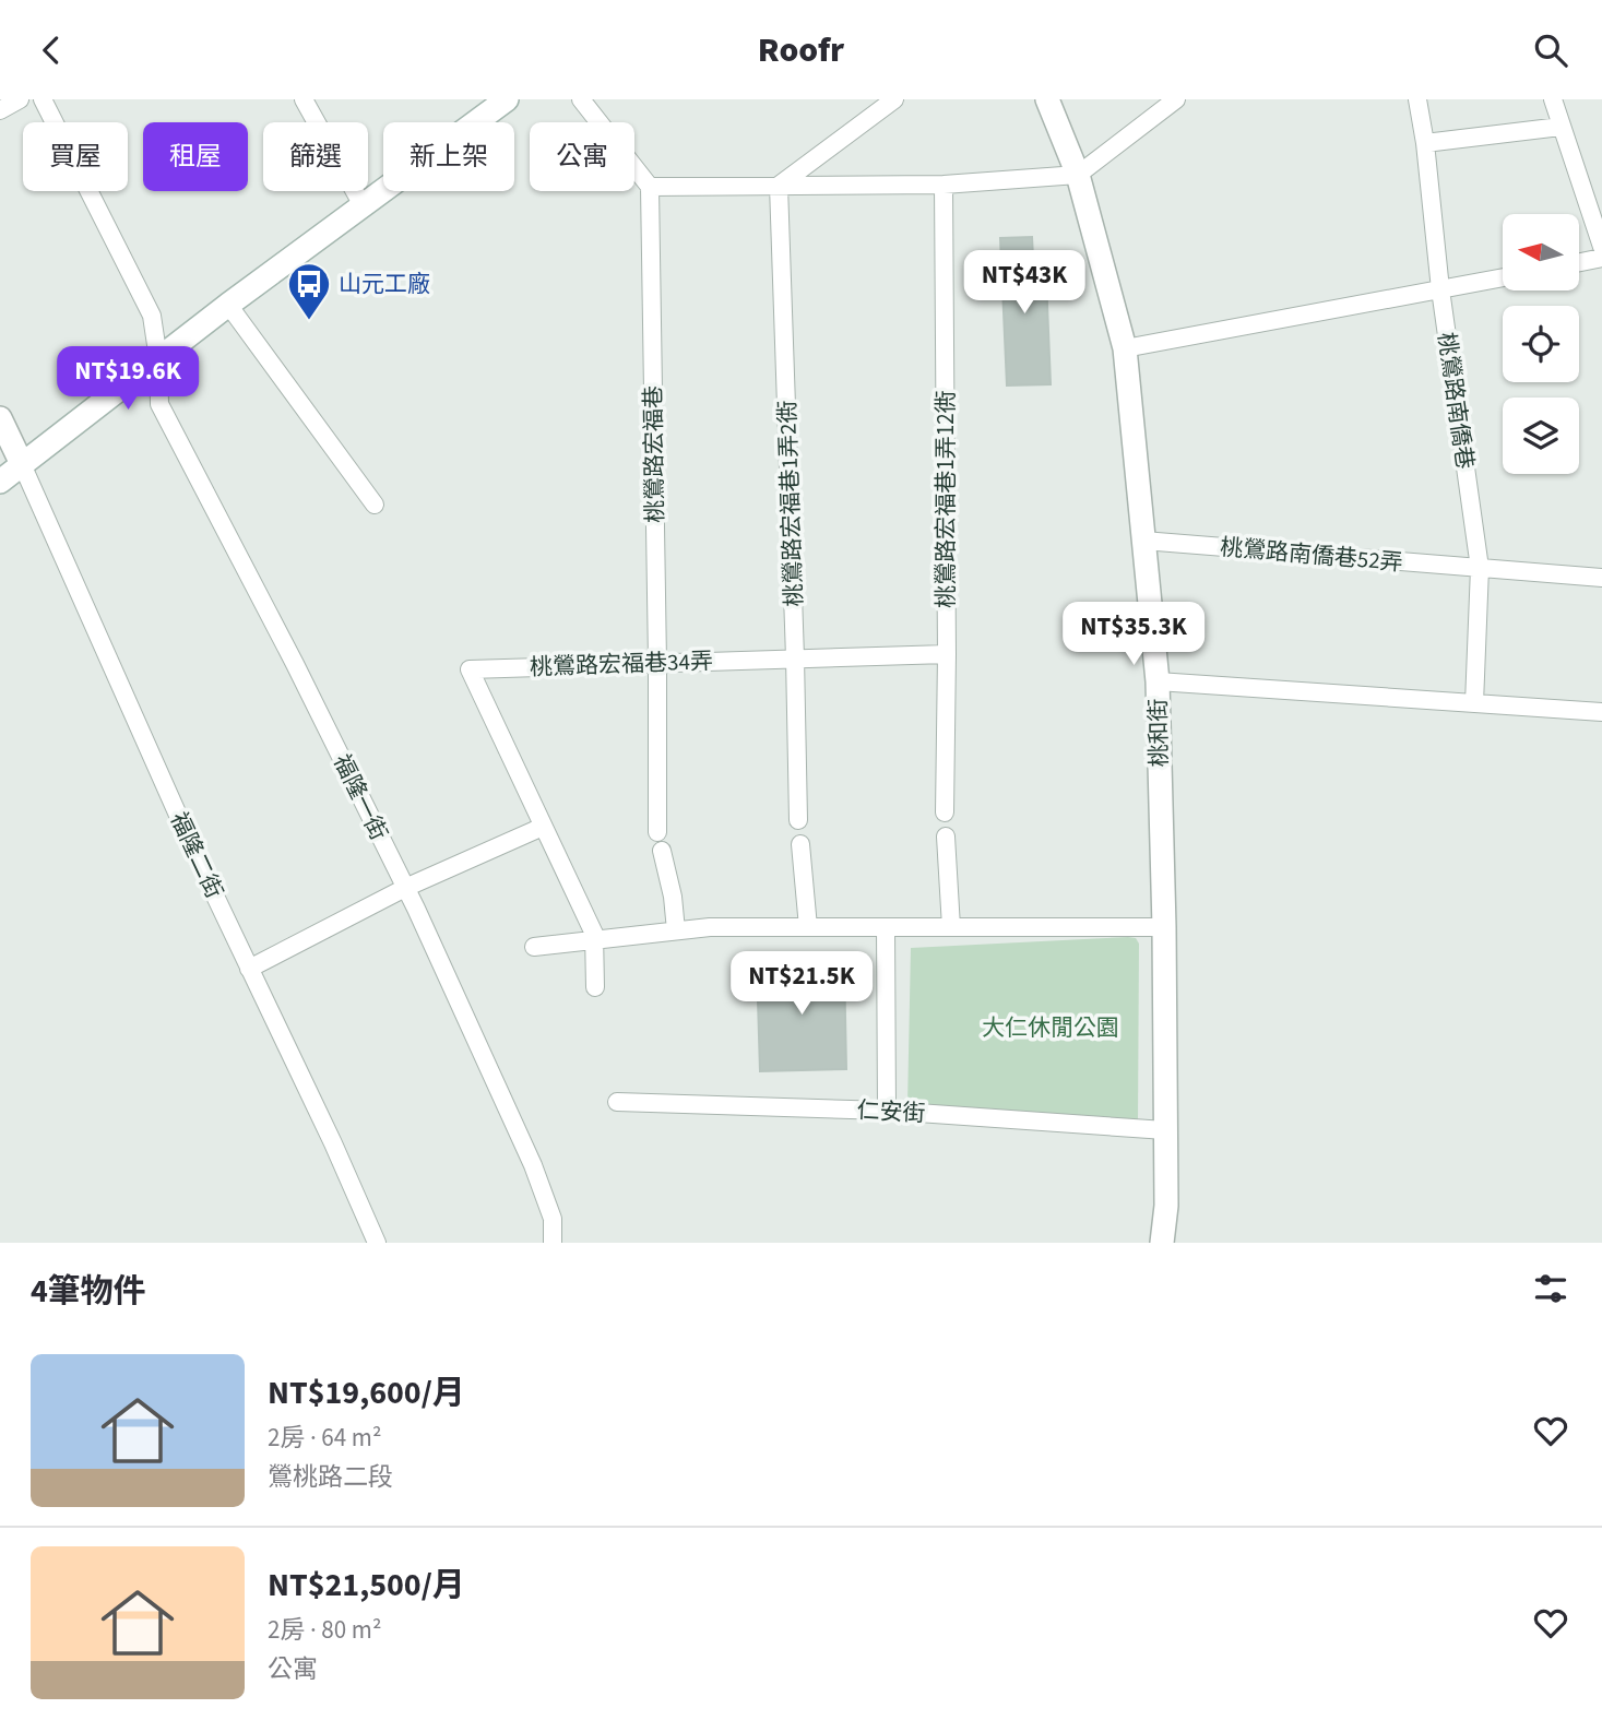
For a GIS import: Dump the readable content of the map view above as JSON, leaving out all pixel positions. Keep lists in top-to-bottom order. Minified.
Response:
{"streets":{"street":["桃和街"],"lane":["桃鶯路南僑巷","桃鶯路宏福巷","桃鶯路宏福巷1弄12衖","桃鶯路宏福巷1弄2衖","桃鶯路南僑巷52弄","桃鶯路宏福巷34弄","福隆一街","福隆二街","仁安街"]},"crossings":[["桃鶯路南僑巷","桃鶯路南僑巷52弄"],["桃鶯路宏福巷","桃鶯路宏福巷34弄"],["桃鶯路宏福巷1弄12衖","桃鶯路宏福巷34弄"],["桃鶯路宏福巷1弄2衖","桃鶯路宏福巷34弄"],["桃鶯路南僑巷52弄","桃和街"],["桃和街","仁安街"]],"parks":["大仁休閒公園"],"places":{"bus stop":["山元工廠"]},"north":"left","page":{"header":"Roofr","chip":["買屋","租屋","篩選","新上架","公寓"],"price":["NT$43K","NT$19.6K","NT$35.3K","NT$21.5K"],"heading":"4筆物件","list":[{"name":"NT$19,600/月","note":"2房 · 64 m² · 鶯桃路二段"},{"name":"NT$21,500/月","note":"2房 · 80 m² · 公寓"}]}}
